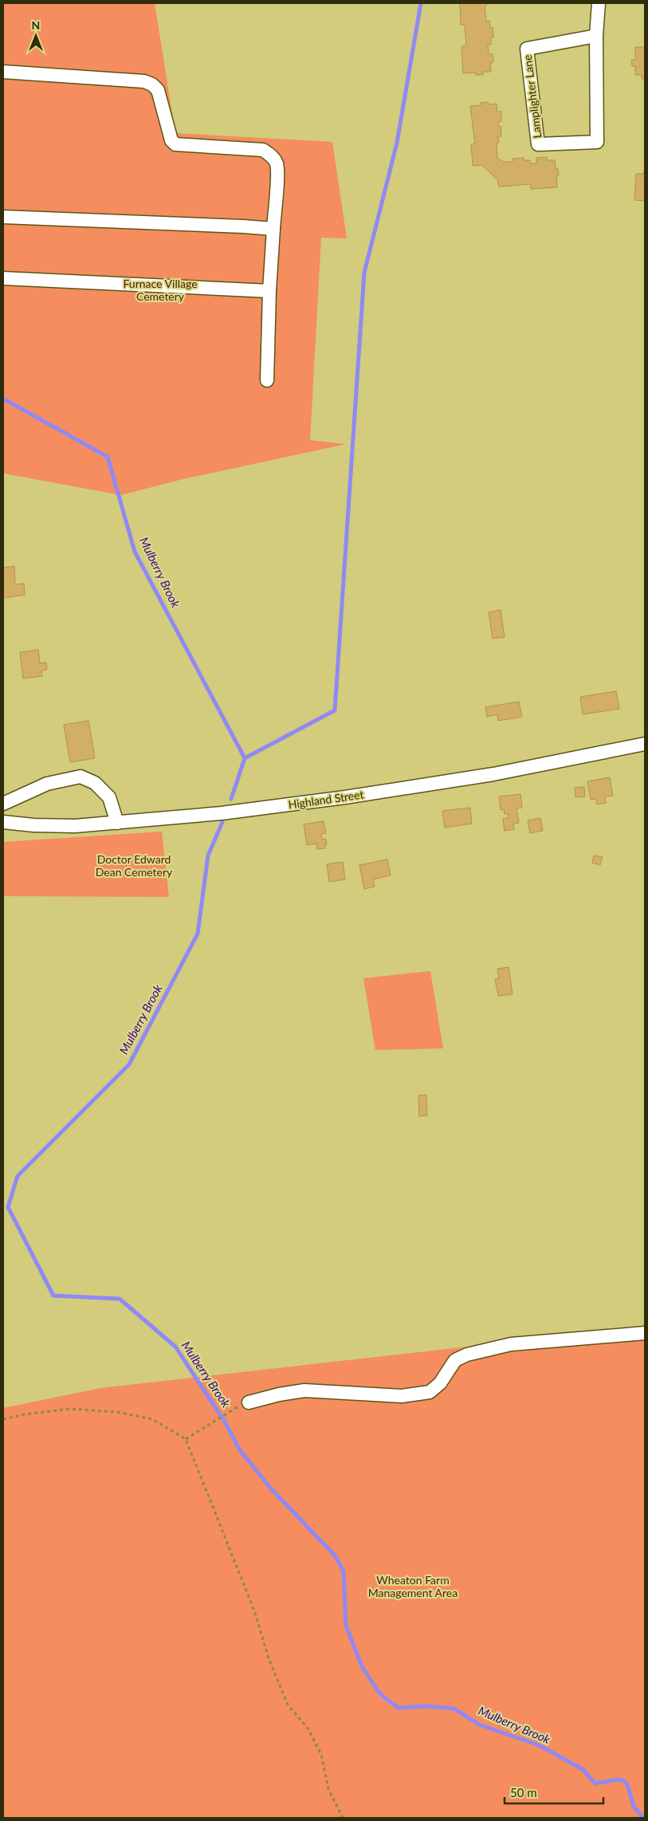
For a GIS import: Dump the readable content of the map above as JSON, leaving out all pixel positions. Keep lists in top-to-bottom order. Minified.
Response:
{"streets":{"street":["Lamplighter Lane","Highland Street"]},"water":["Mulberry Brook"],"parks":["Furnace Village Cemetery","Doctor Edward Dean Cemetery","Wheaton Farm Management Area"],"scale_bar":"50 m","north":"top"}
